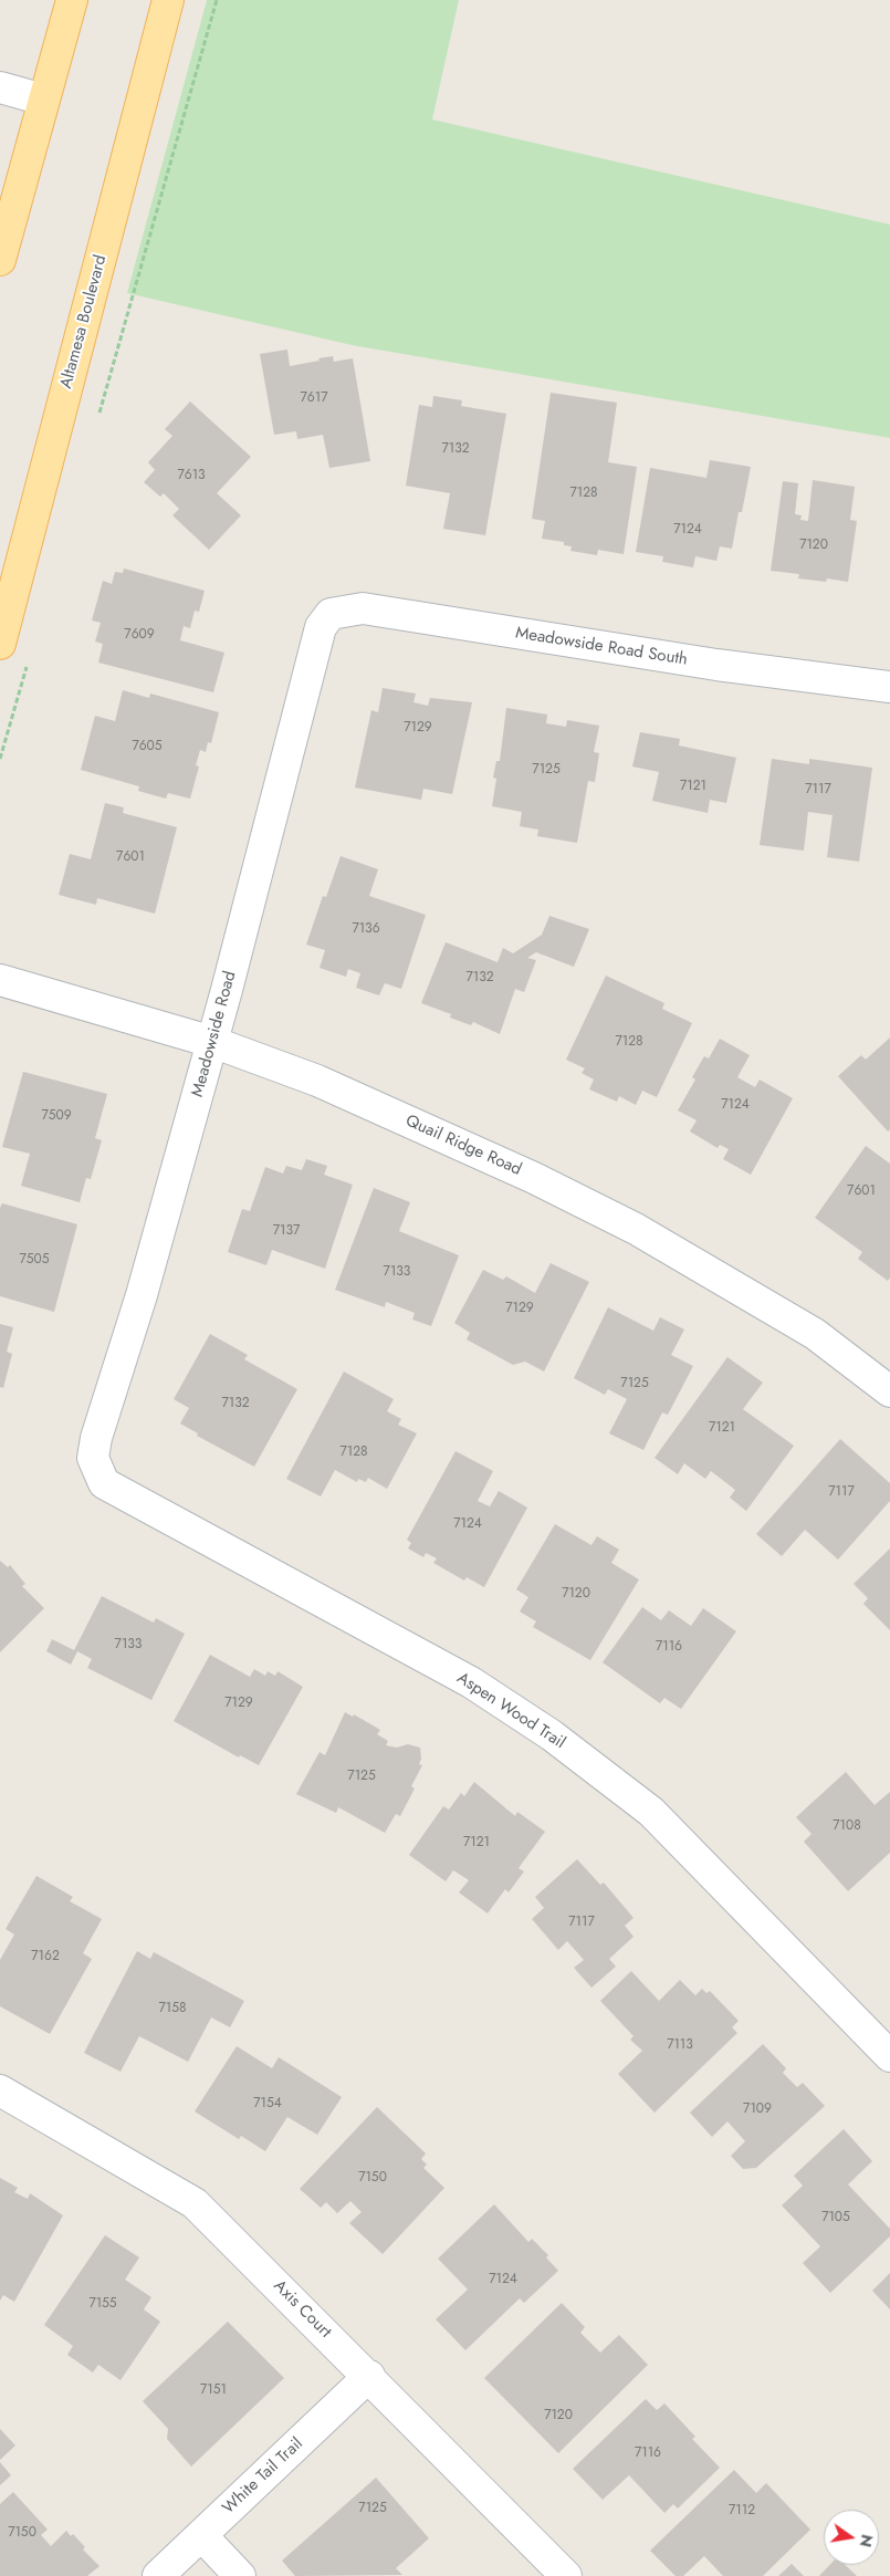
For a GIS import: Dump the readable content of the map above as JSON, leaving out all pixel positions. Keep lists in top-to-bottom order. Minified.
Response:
{"streets":{"main road":["Altamesa Boulevard"],"street":["Meadowside Road South","Meadowside Road","Quail Ridge Road","Aspen Wood Trail","Axis Court","White Tail Trail"]},"crossings":[["Meadowside Road South","Meadowside Road"],["Meadowside Road","Quail Ridge Road"],["Meadowside Road","Aspen Wood Trail"],["Axis Court","White Tail Trail"]],"house_numbers":["7617","7132","7613","7128","7124","7120","7609","7129","7605","7125","7121","7117","7601","7136","7132","7128","7124","7509","7601","7137","7505","7133","7129","7125","7132","7121","7128","7117","7124","7120","7133","7116","7129","7125","7108","7121","7117","7162","7158","7113","7154","7109","7150","7105","7124","7155","7151","7120","7116","7125","7112","7150"],"north":"right"}
